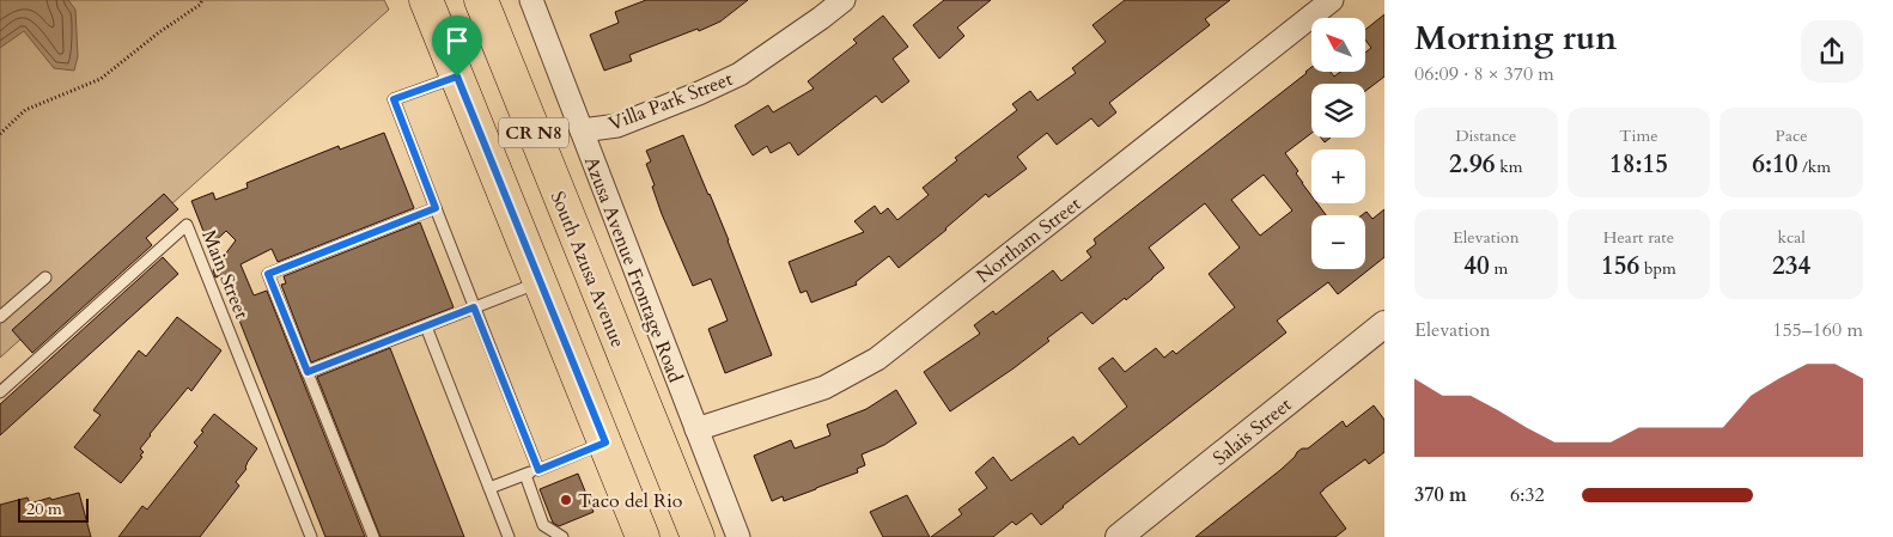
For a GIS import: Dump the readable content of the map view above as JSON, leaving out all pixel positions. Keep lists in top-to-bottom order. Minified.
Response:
{"streets":{"main road":["CR N8","South Azusa Avenue"],"street":["Villa Park Street","Northam Street","Azusa Avenue Frontage Road","Salais Street"],"lane":["Main Street"]},"crossings":[["Villa Park Street","Azusa Avenue Frontage Road"],["Northam Street","Azusa Avenue Frontage Road"]],"places":["Taco del Rio"],"scale_bar":"20 m","north":"top left","page":{"heading":["Morning run","06:09 · 8 × 370 m"],"map_buttons":["+","−"],"stats":[["Distance","2.96 km"],["Time","18:15"],["Pace","6:10 /km"],["Elevation","40 m"],["Heart rate","156 bpm"],["kcal","234"]],"chart":["Elevation","155–160 m"],"list":[{"name":"370 m","note":"6:32"}],"scale":"20 m"}}
